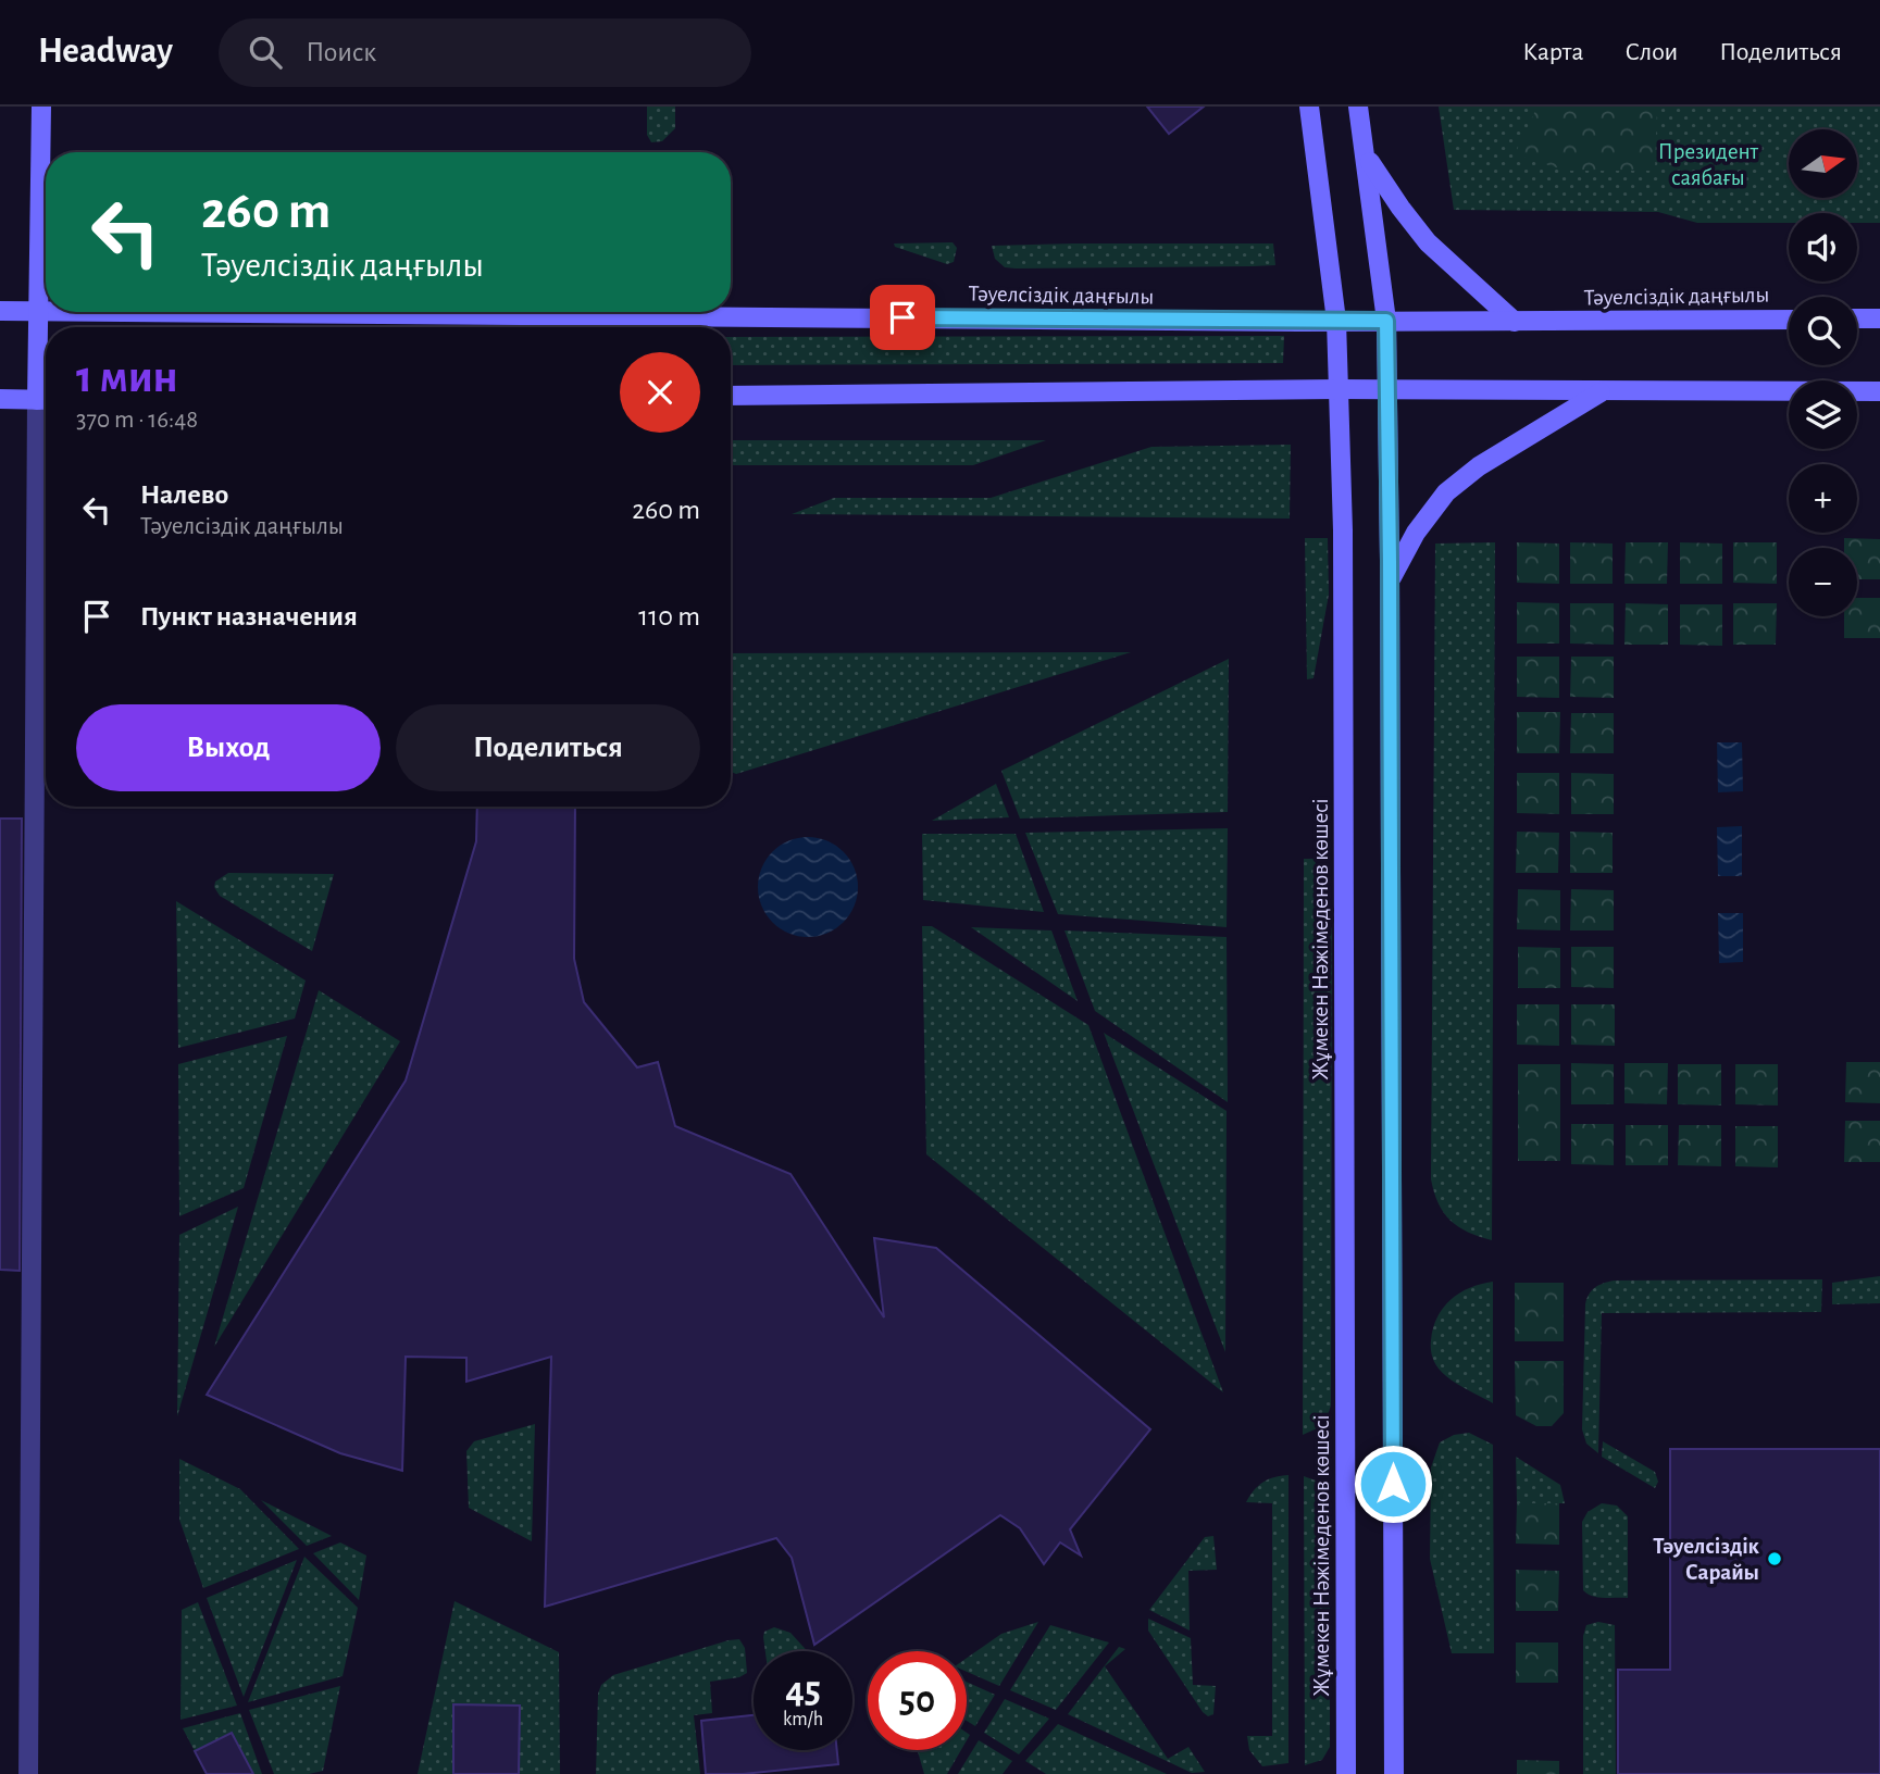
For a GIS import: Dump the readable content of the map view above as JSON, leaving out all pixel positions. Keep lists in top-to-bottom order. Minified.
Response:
{"streets":{"main road":["Тәуелсіздік даңғылы","Жұмекен Нәжімеденов көшесі"]},"crossings":[["Тәуелсіздік даңғылы","Жұмекен Нәжімеденов көшесі"]],"parks":["Президент саябағы"],"places":["Тәуелсіздік Сарайы"],"north":"right","page":{"header":"Headway","search":"Поиск","nav":["Карта","Слои","Поделиться"],"map_buttons":["+","−"],"turn":["260 m","Тәуелсіздік даңғылы"],"heading":["1 мин","370 m · 16:48"],"list":[{"name":"Налево","note":"Тәуелсіздік даңғылы","value":"260 m"},{"name":"Пункт назначения","value":"110 m"}],"buttons":["Выход","Поделиться"],"speed":"45 km/h","limit":"50"}}
